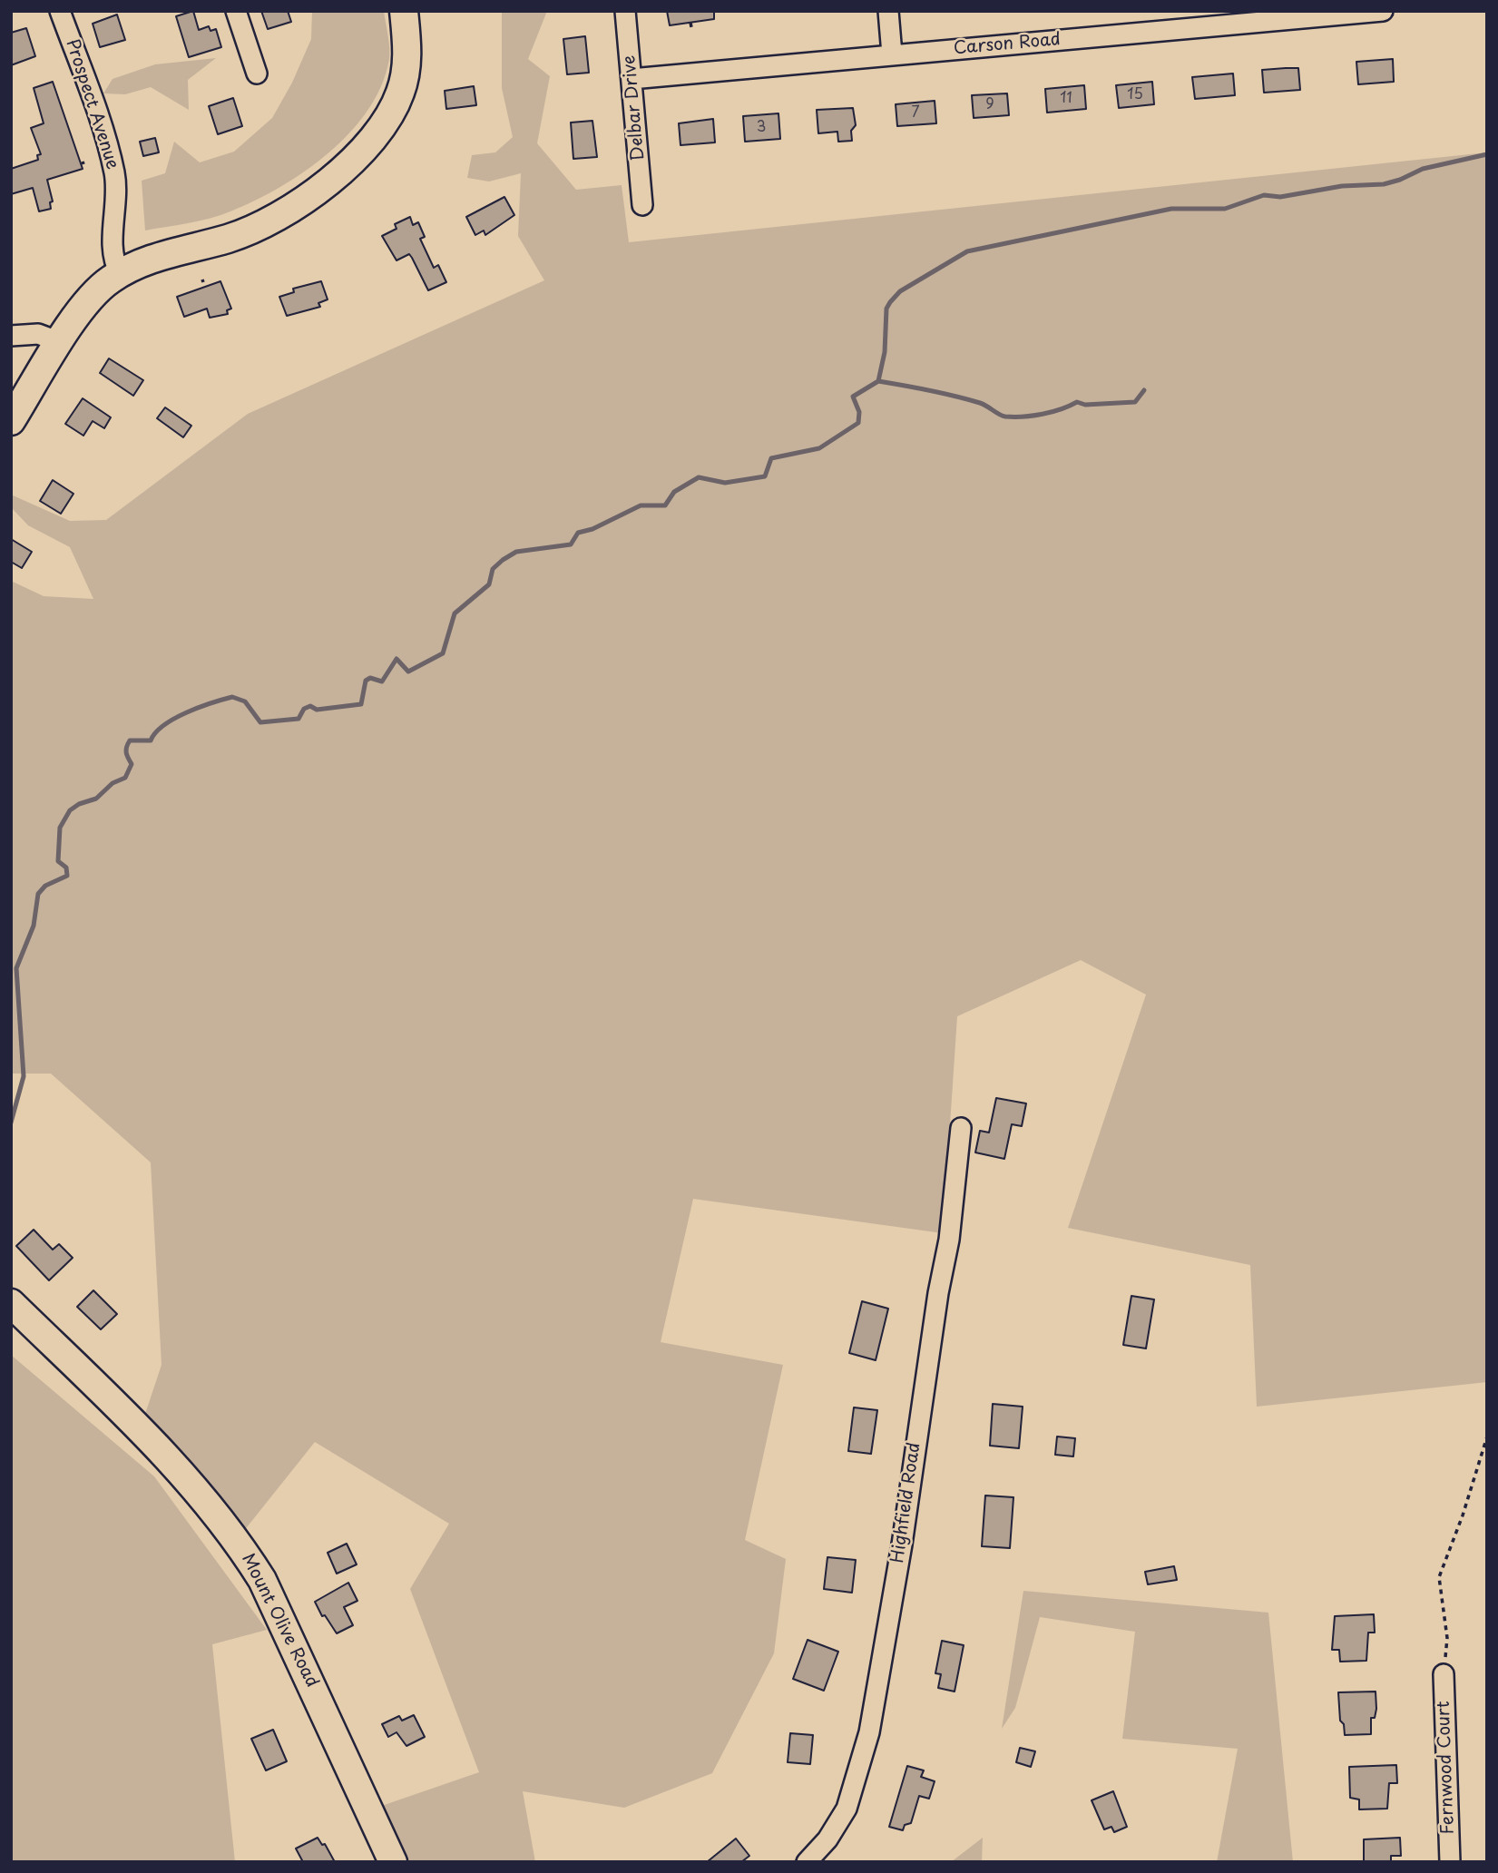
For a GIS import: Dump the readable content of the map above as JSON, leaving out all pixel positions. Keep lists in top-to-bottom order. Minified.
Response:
{"streets":{"street":["Carson Road","Prospect Avenue","Delbar Drive","Highfield Road","Mount Olive Road","Fernwood Court"]},"crossings":[["Carson Road","Delbar Drive"]],"house_numbers":["15","11","9","7","3"]}
